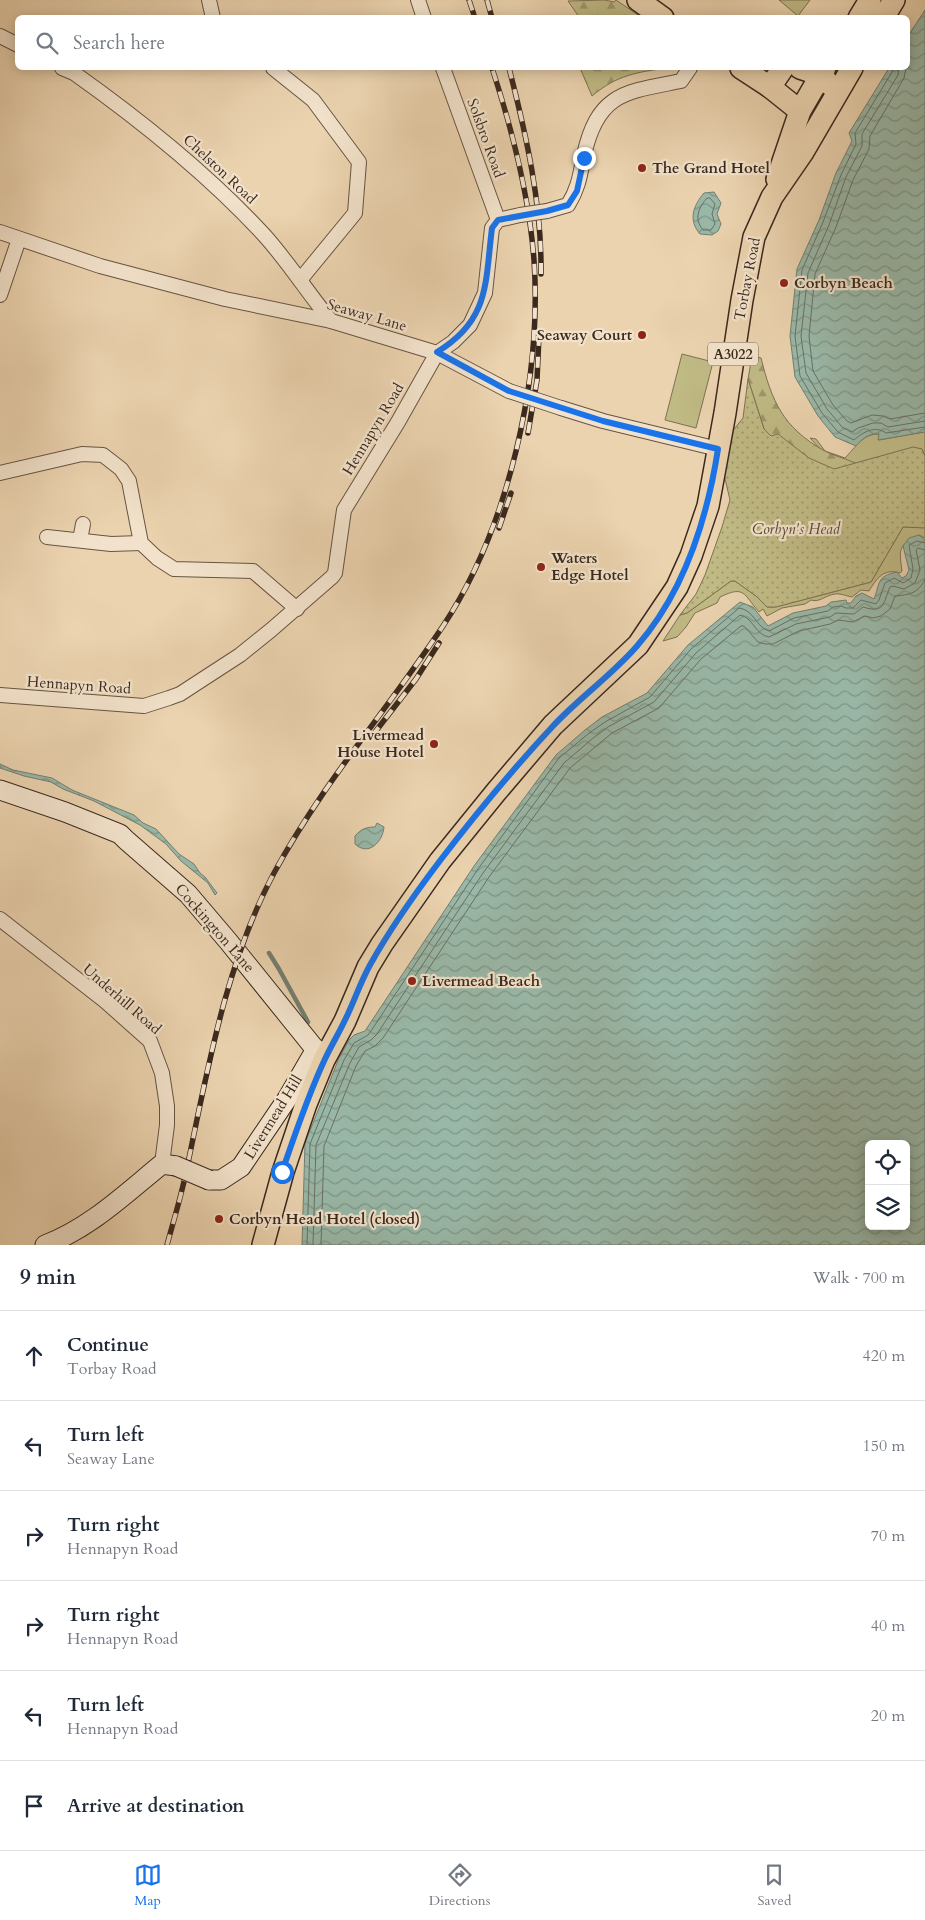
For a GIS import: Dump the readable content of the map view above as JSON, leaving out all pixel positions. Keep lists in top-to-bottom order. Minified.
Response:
{"streets":{"main road":["Torbay Road","A3022"],"street":["Solsbro Road","Chelston Road","Seaway Lane","Hennapyn Road","Cockington Lane","Underhill Road","Livermead Hill"]},"crossings":[["Solsbro Road","Hennapyn Road"],["Chelston Road","Seaway Lane"],["Torbay Road","Seaway Lane"],["Torbay Road","Cockington Lane"],["Torbay Road","Livermead Hill"],["Seaway Lane","Hennapyn Road"],["Cockington Lane","Livermead Hill"],["Underhill Road","Livermead Hill"]],"parks":["Corbyn's Head"],"places":["The Grand Hotel","Corbyn Beach","Seaway Court","Waters Edge Hotel","Livermead House Hotel","Livermead Beach","Corbyn Head Hotel (closed)"],"page":{"search":"Search here","heading":["9 min","Walk · 700 m"],"list":[["Continue","Torbay Road","420 m"],["Turn left","Seaway Lane","150 m"],["Turn right","Hennapyn Road","70 m"],["Turn right","Hennapyn Road","40 m"],["Turn left","Hennapyn Road","20 m"],"Arrive at destination"],"nav":["Map","Directions","Saved"]}}
